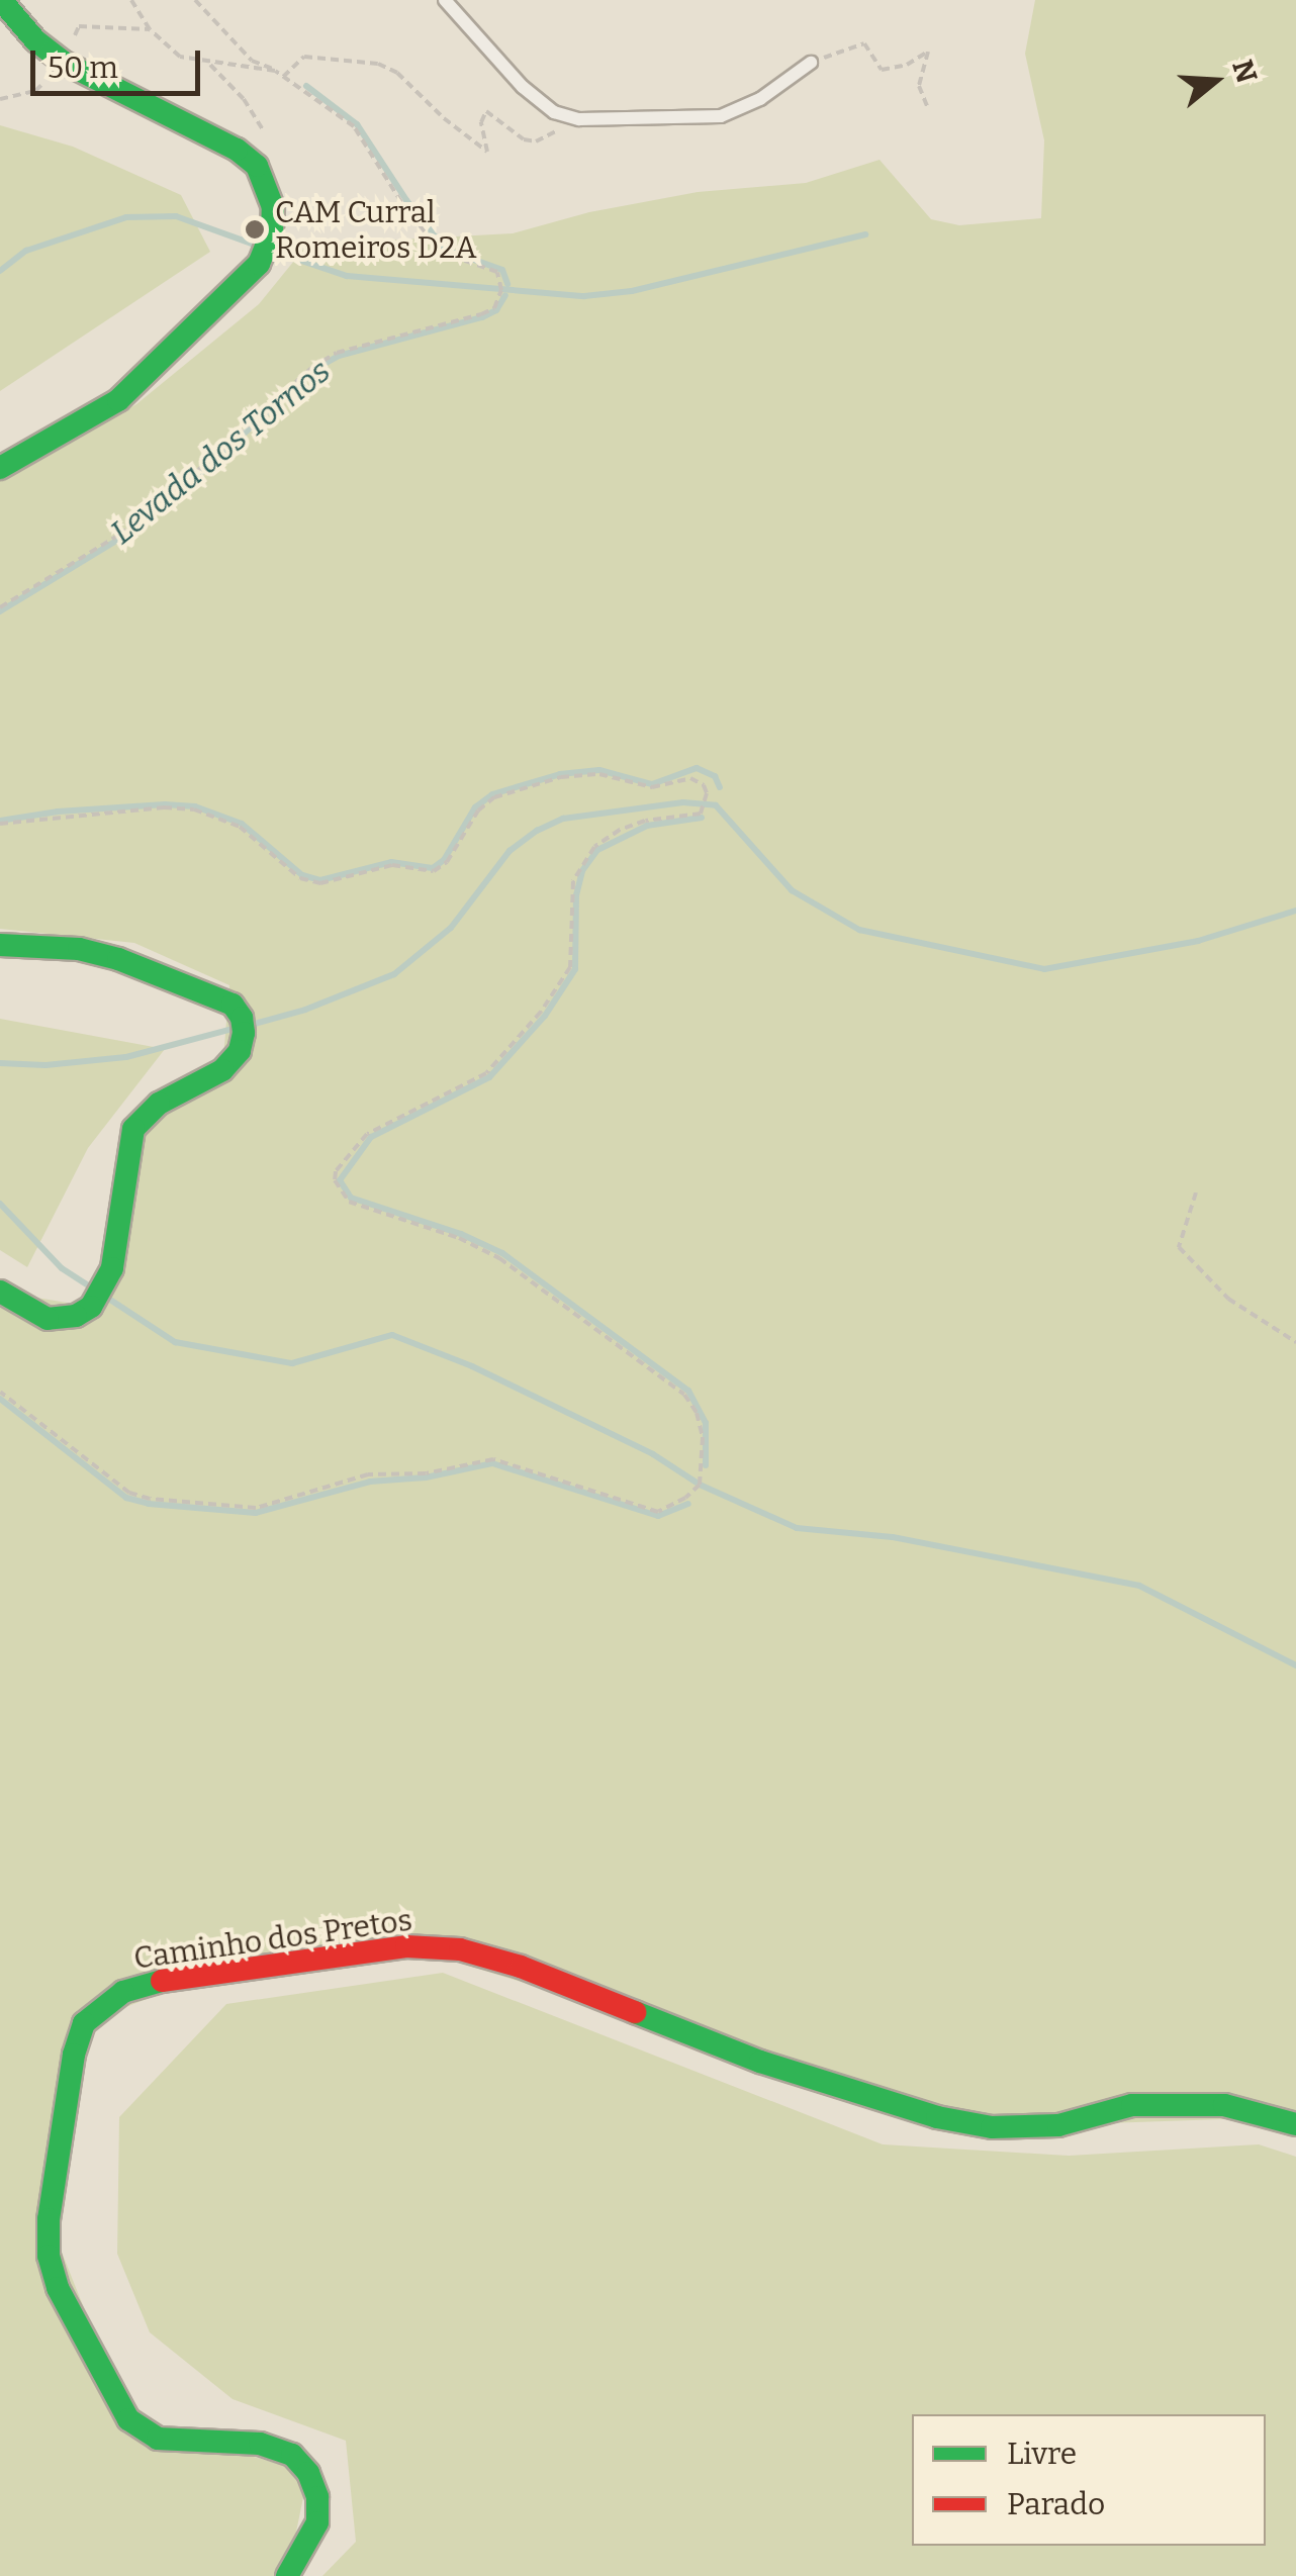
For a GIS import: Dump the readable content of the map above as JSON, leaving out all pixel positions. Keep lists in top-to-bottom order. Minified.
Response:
{"streets":{"main road":["Caminho dos Pretos"]},"water":["Levada dos Tornos"],"places":["CAM Curral Romeiros D2A"],"legend":["Livre","Parado"],"scale_bar":"50 m","north":"right"}
